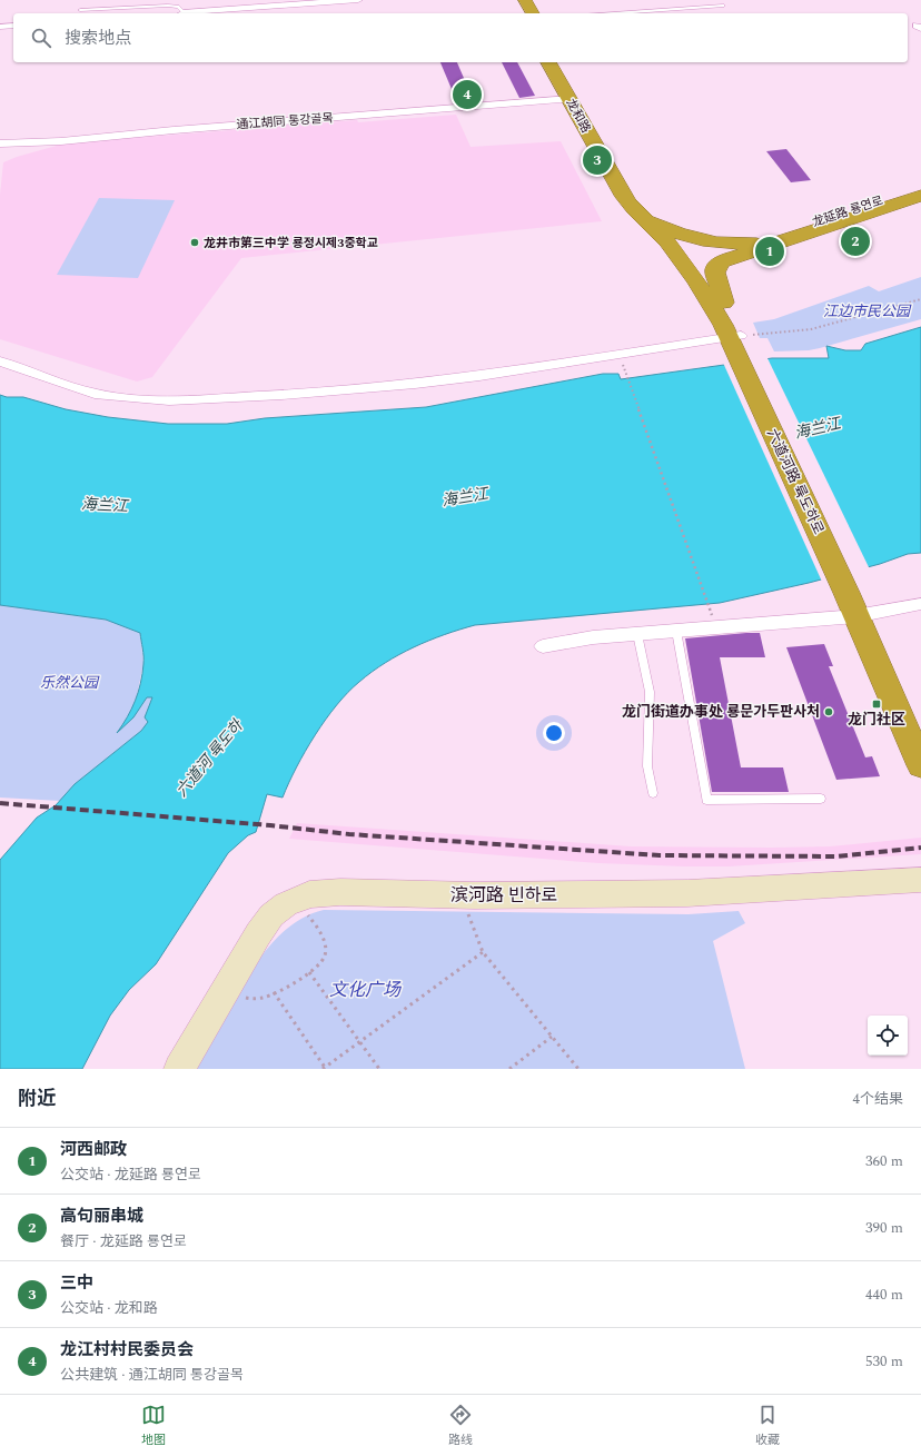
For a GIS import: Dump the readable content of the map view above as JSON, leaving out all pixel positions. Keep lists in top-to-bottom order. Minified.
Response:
{"streets":{"highway":["龙和路","龙延路 룡연로","六道河路 륙도하로"],"street":["通江胡同 통강골목","滨河路 빈하로"]},"crossings":[["龙和路","通江胡同 통강골목"],["龙和路","龙延路 룡연로"],["龙和路","六道河路 륙도하로"],["龙延路 룡연로","六道河路 륙도하로"]],"water":["海兰江","六道河 륙도하"],"parks":["江边市民公园","乐然公园","文化广场"],"places":{"other":["龙井市第三中学 룡정시제3중학교","龙门街道办事处 룡문가두판사처"],"transit":["龙门社区"]},"page":{"search":"搜索地点","pins":["4","3","2","1"],"heading":["附近","4个结果"],"list":[{"mark":"1","name":"河西邮政","note":"公交站 · 龙延路 룡연로","value":"360 m"},{"mark":"2","name":"高句丽串城","note":"餐厅 · 龙延路 룡연로","value":"390 m"},{"mark":"3","name":"三中","note":"公交站 · 龙和路","value":"440 m"},{"mark":"4","name":"龙江村村民委员会","note":"公共建筑 · 通江胡同 통강골목","value":"530 m"}],"nav":["地图","路线","收藏"]}}
